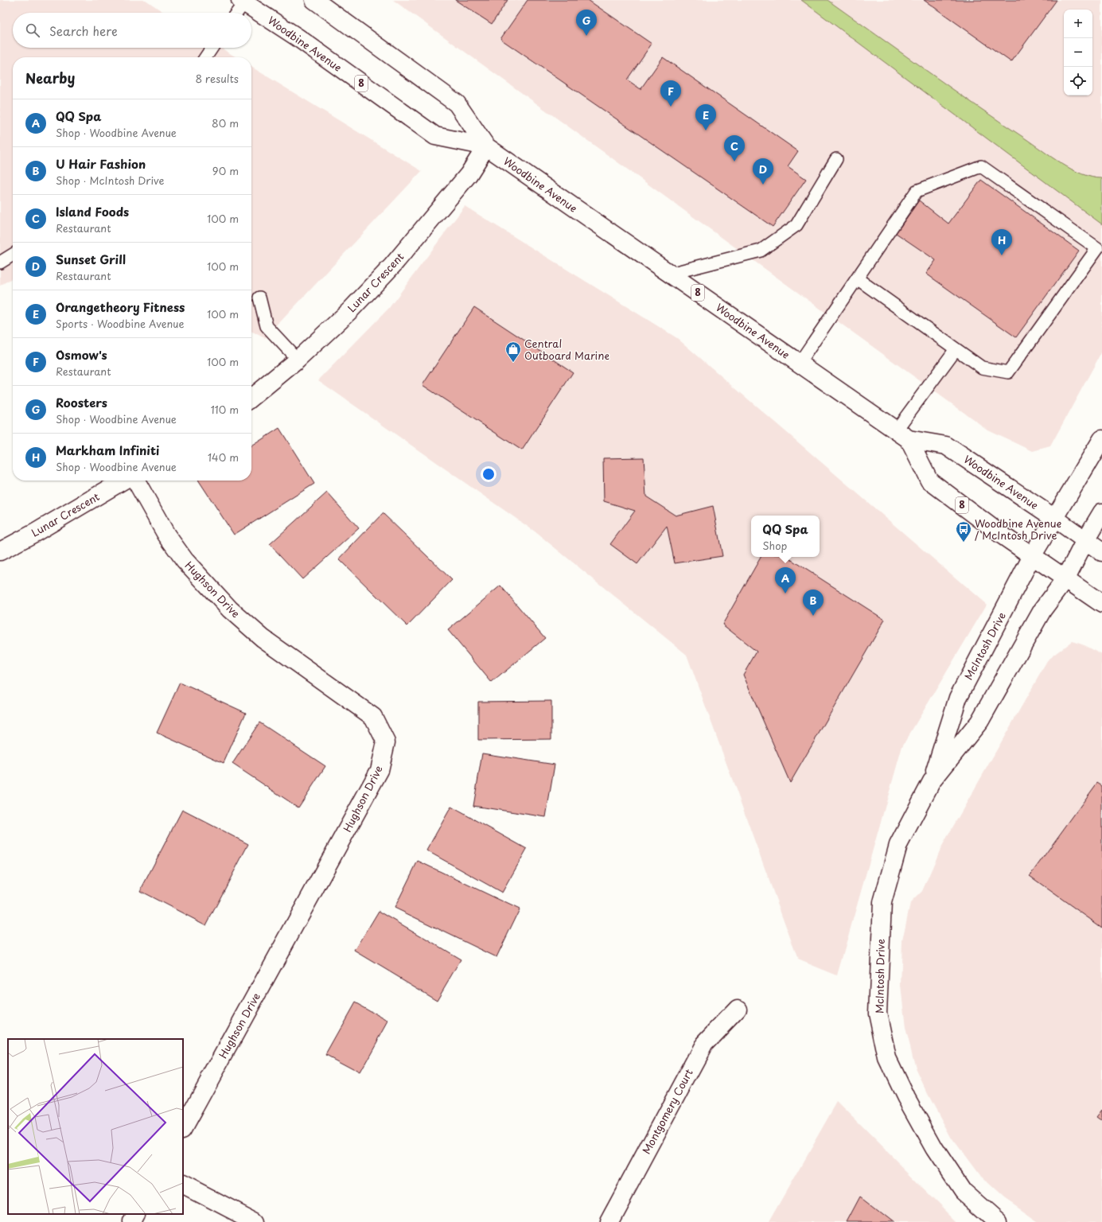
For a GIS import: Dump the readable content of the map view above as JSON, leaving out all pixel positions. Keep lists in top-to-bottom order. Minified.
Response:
{"streets":{"street":["Woodbine Avenue","8","Lunar Crescent","Hughson Drive","McIntosh Drive","Montgomery Court"]},"crossings":[["Woodbine Avenue","Lunar Crescent"],["Woodbine Avenue","McIntosh Drive"]],"places":{"shop":["Central Outboard Marine"],"bus stop":["Woodbine Avenue / McIntosh Drive"]},"page":{"map_buttons":["+","−"],"pins":["G","F","E","C","D","H","A","B"],"search":"Search here","heading":["Nearby","8 results"],"list":[{"mark":"A","name":"QQ Spa","note":"Shop · Woodbine Avenue","value":"80 m"},{"mark":"B","name":"U Hair Fashion","note":"Shop · McIntosh Drive","value":"90 m"},{"mark":"C","name":"Island Foods","note":"Restaurant","value":"100 m"},{"mark":"D","name":"Sunset Grill","note":"Restaurant","value":"100 m"},{"mark":"E","name":"Orangetheory Fitness","note":"Sports · Woodbine Avenue","value":"100 m"},{"mark":"F","name":"Osmow's","note":"Restaurant","value":"100 m"},{"mark":"G","name":"Roosters","note":"Shop · Woodbine Avenue","value":"110 m"},{"mark":"H","name":"Markham Infiniti","note":"Shop · Woodbine Avenue","value":"140 m"}],"popup":["QQ Spa","Shop"]}}
